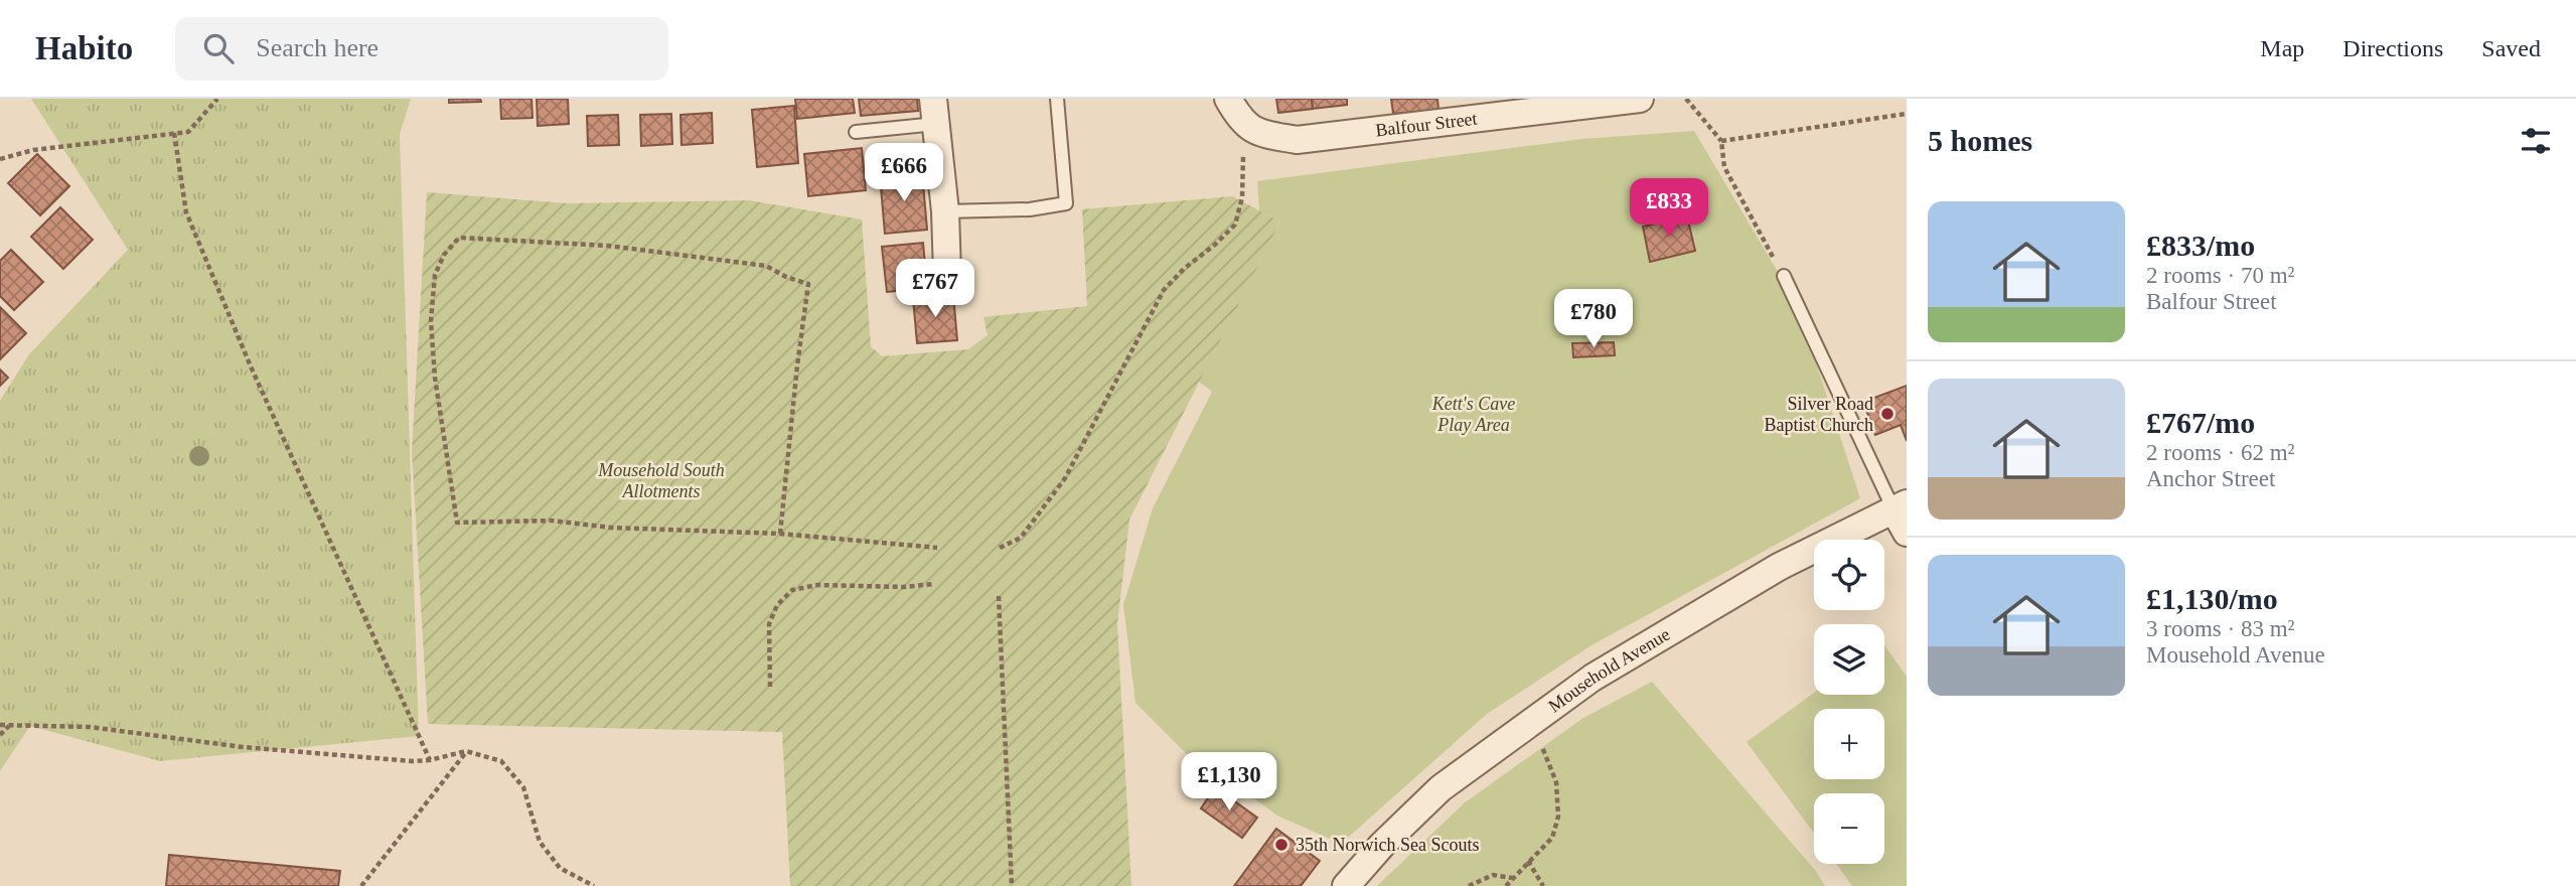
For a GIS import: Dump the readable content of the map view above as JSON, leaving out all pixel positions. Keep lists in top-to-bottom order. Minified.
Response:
{"streets":{"street":["Balfour Street","Mousehold Avenue"]},"parks":["Kett's Cave Play Area","Mousehold South Allotments"],"places":["Silver Road Baptist Church","35th Norwich Sea Scouts"],"page":{"header":"Habito","search":"Search here","nav":["Map","Directions","Saved"],"heading":"5 homes","price":["£666","£833","£767","£780","£1,130"],"list":[{"name":"£833/mo","note":"2 rooms · 70 m² · Balfour Street"},{"name":"£767/mo","note":"2 rooms · 62 m² · Anchor Street"},{"name":"£1,130/mo","note":"3 rooms · 83 m² · Mousehold Avenue"}],"map_buttons":["+","−"]}}
